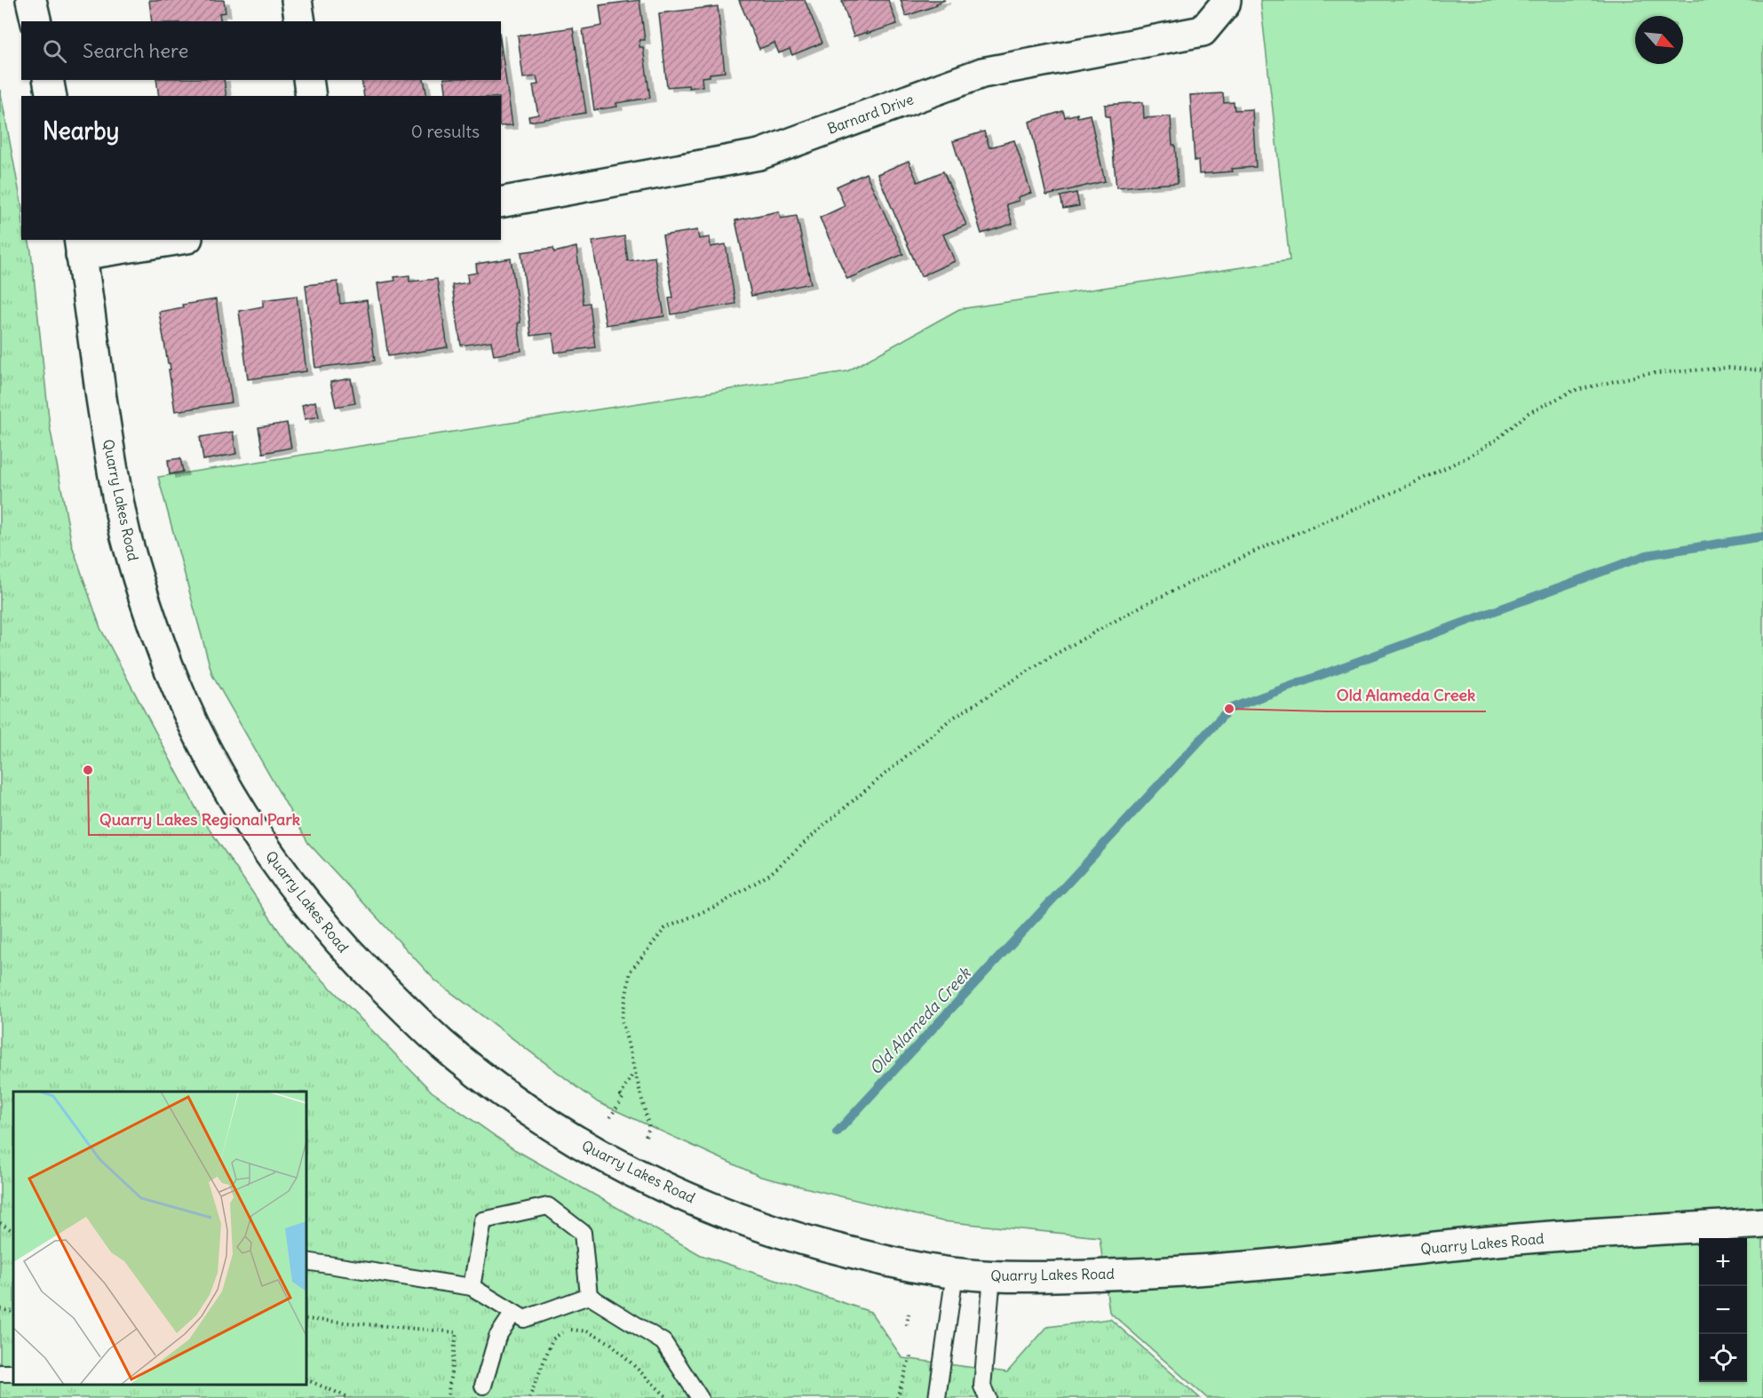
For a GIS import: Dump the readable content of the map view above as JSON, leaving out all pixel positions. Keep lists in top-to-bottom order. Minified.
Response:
{"streets":{"street":["Barnard Drive","Quarry Lakes Road"]},"water":["Old Alameda Creek"],"places":["Old Alameda Creek","Quarry Lakes Regional Park"],"north":"bottom right","page":{"search":"Search here","heading":["Nearby","0 results"],"map_buttons":["+","−"]}}
